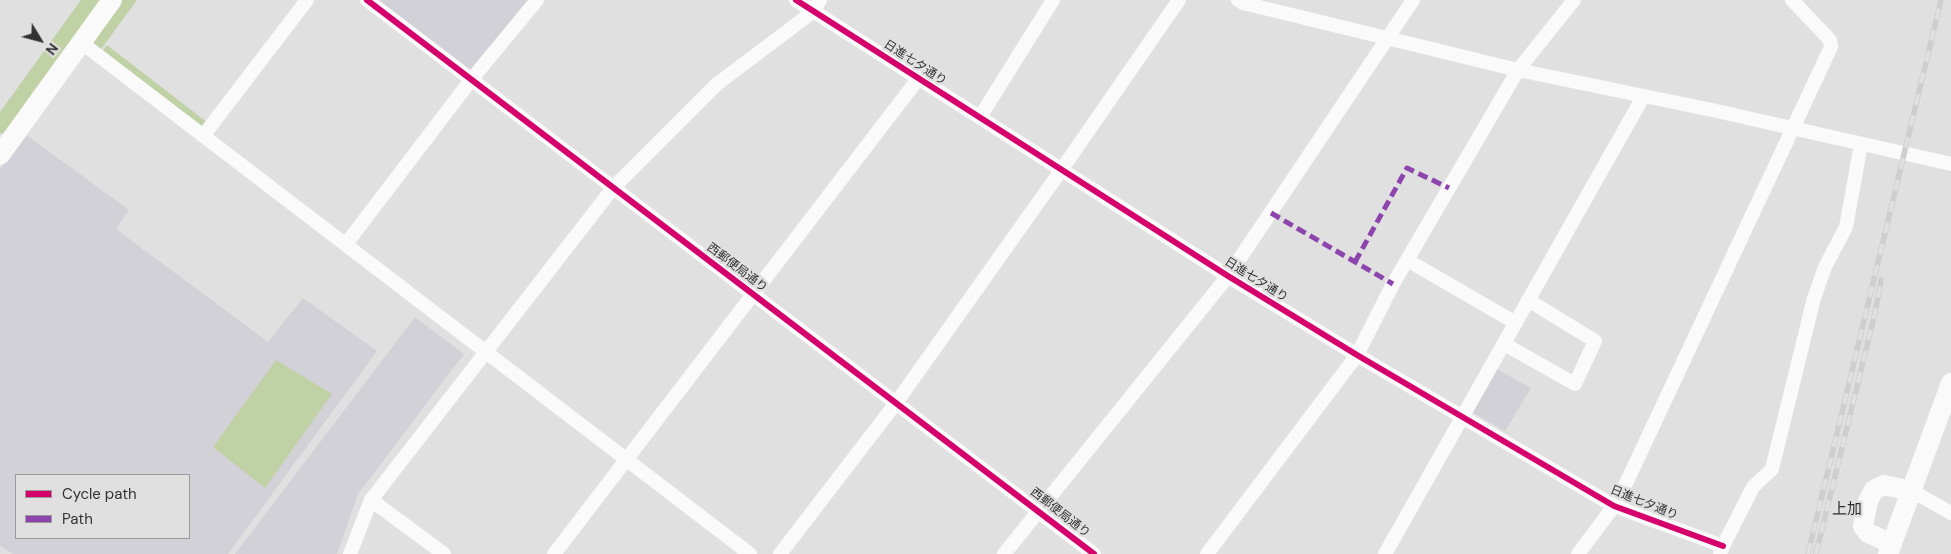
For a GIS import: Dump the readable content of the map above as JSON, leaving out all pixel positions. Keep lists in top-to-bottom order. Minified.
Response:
{"streets":{"street":["日進七夕通り","西郵便局通り"]},"districts":["上加"],"legend":["Cycle path","Path"],"north":"bottom right"}
